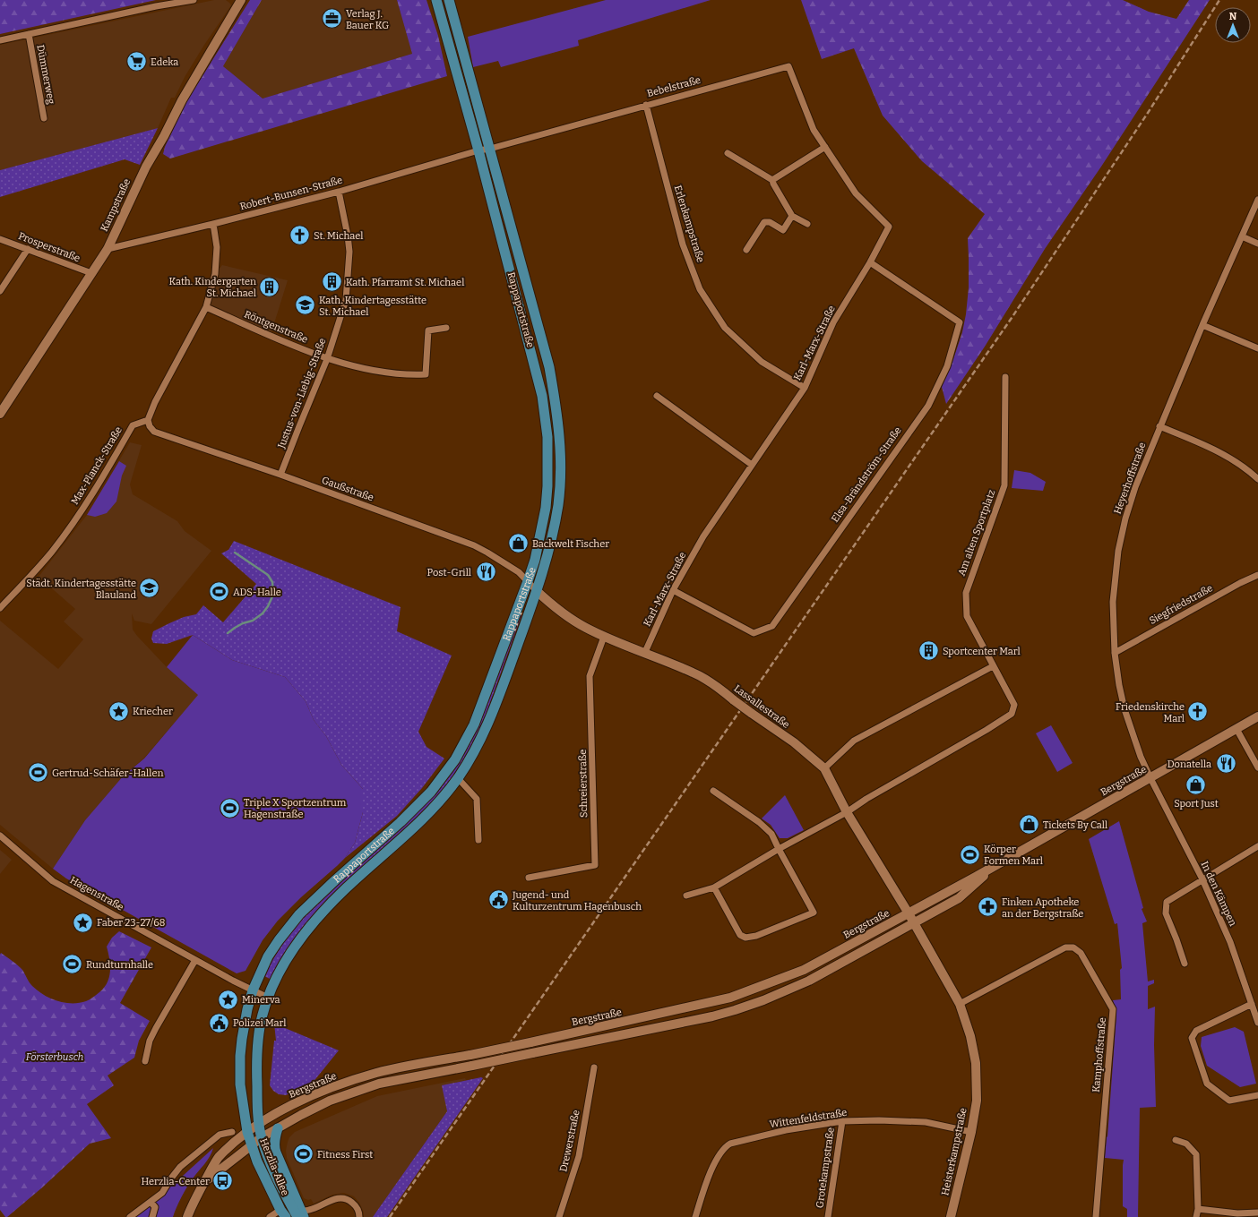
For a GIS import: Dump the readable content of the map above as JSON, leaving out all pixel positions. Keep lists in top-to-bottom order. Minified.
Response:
{"streets":{"main road":["Kampstraße","Rappaportstraße","Lassallestraße","Bergstraße","Heisterkampstraße","Herzlia-Allee"],"street":["Dümmerweg","Bebelstraße","Robert-Bunsen-Straße","Erlenkampstraße","Prosperstraße","Röntgenstraße","Karl-Marx-Straße","Justus-von-Liebig-Straße","Max-Planck-Straße","Elsa-Brändström-Straße","Heyerhoffstraße","Gaußstraße","Am alten Sportplatz","Siegfriedstraße","Schreierstraße","Hagenstraße","In den Kämpen","Kamphoffstraße","Wittenfeldstraße","Drewerstraße","Grotekampstraße"]},"crossings":[["Bebelstraße","Robert-Bunsen-Straße"],["Bebelstraße","Erlenkampstraße"],["Bebelstraße","Rappaportstraße"],["Bebelstraße","Karl-Marx-Straße"],["Robert-Bunsen-Straße","Kampstraße"],["Robert-Bunsen-Straße","Rappaportstraße"],["Robert-Bunsen-Straße","Justus-von-Liebig-Straße"],["Kampstraße","Prosperstraße"],["Erlenkampstraße","Karl-Marx-Straße"],["Rappaportstraße","Gaußstraße"],["Rappaportstraße","Lassallestraße"],["Rappaportstraße","Bergstraße"],["Rappaportstraße","Hagenstraße"],["Rappaportstraße","Herzlia-Allee"],["Röntgenstraße","Justus-von-Liebig-Straße"],["Karl-Marx-Straße","Elsa-Brändström-Straße"],["Karl-Marx-Straße","Lassallestraße"],["Justus-von-Liebig-Straße","Gaußstraße"],["Max-Planck-Straße","Gaußstraße"],["Heyerhoffstraße","Siegfriedstraße"],["Heyerhoffstraße","Bergstraße"],["Heyerhoffstraße","In den Kämpen"],["Gaußstraße","Lassallestraße"],["Am alten Sportplatz","Lassallestraße"],["Lassallestraße","Bergstraße"],["Lassallestraße","Schreierstraße"],["Lassallestraße","Heisterkampstraße"],["Bergstraße","In den Kämpen"],["Bergstraße","Heisterkampstraße"],["Bergstraße","Herzlia-Allee"],["Kamphoffstraße","Heisterkampstraße"],["Wittenfeldstraße","Heisterkampstraße"],["Wittenfeldstraße","Grotekampstraße"]],"parks":["Försterbusch"],"places":{"office":["Verlag J. Bauer KG"],"supermarket":["Edeka"],"church":["St. Michael","Friedenskirche Marl"],"building":["Kath. Pfarramt St. Michael","Kath. Kindergarten St. Michael","Sportcenter Marl"],"school or university":["Kath. Kindertagesstätte St. Michael","Städt. Kindertagesstätte Blauland"],"shop":["Backwelt Fischer","Sport Just","Tickets By Call"],"restaurant":["Post-Grill","Donatella"],"sports":["ADS-Halle","Gertrud-Schäfer-Hallen","Triple X Sportzentrum Hagenstraße","Körper Formen Marl","Rundturnhalle","Fitness First"],"place":["Kriecher","Faber 23-27/68","Minerva"],"public building":["Jugend- und Kulturzentrum Hagenbusch","Polizei Marl"],"pharmacy":["Finken Apotheke an der Bergstraße"],"bus stop":["Herzlia-Center"]},"north":"top"}
